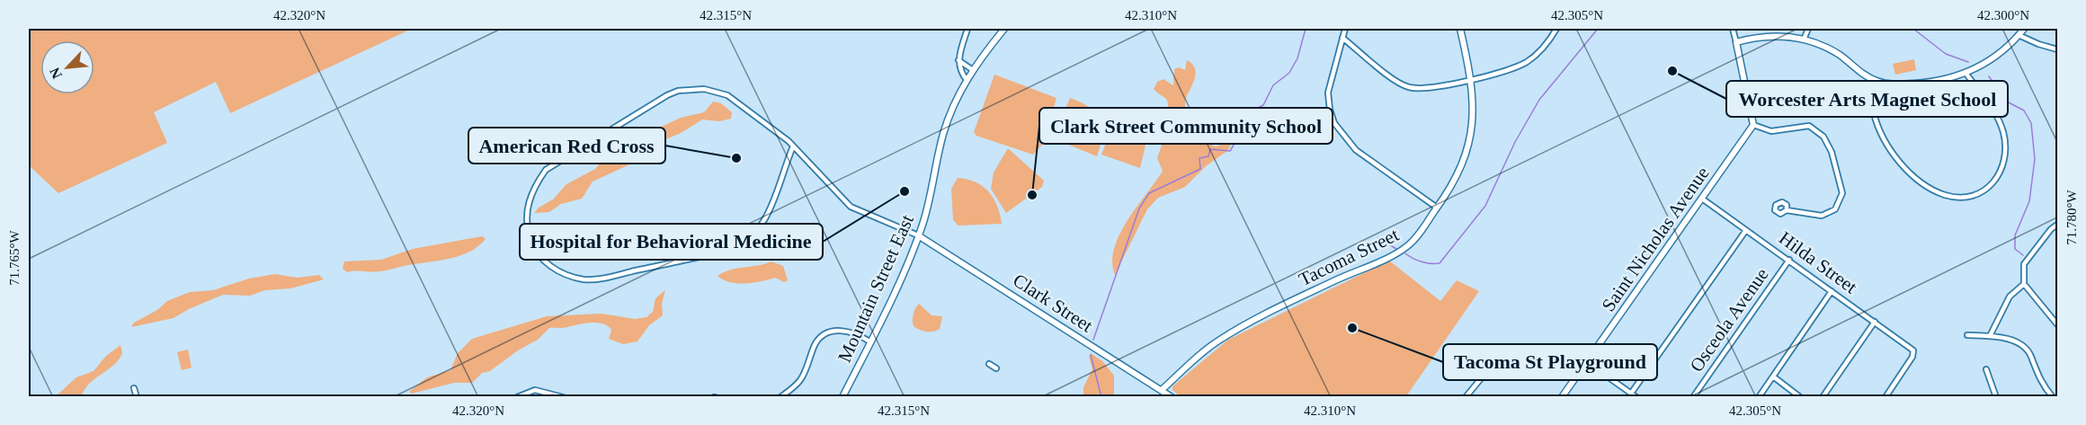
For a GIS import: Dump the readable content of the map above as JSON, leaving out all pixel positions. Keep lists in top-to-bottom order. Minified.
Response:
{"streets":{"street":["Saint Nicholas Avenue","Tacoma Street","Hilda Street","Mountain Street East","Clark Street","Osceola Avenue"]},"crossings":[["Saint Nicholas Avenue","Hilda Street"],["Tacoma Street","Clark Street"],["Hilda Street","Osceola Avenue"],["Mountain Street East","Clark Street"]],"places":["Worcester Arts Magnet School","American Red Cross","Hospital for Behavioral Medicine","Clark Street Community School","Tacoma St Playground"],"north":"bottom left","coordinates":["42.320°N","42.315°N","42.310°N","42.305°N","42.300°N","71.780°W","71.765°W"]}
